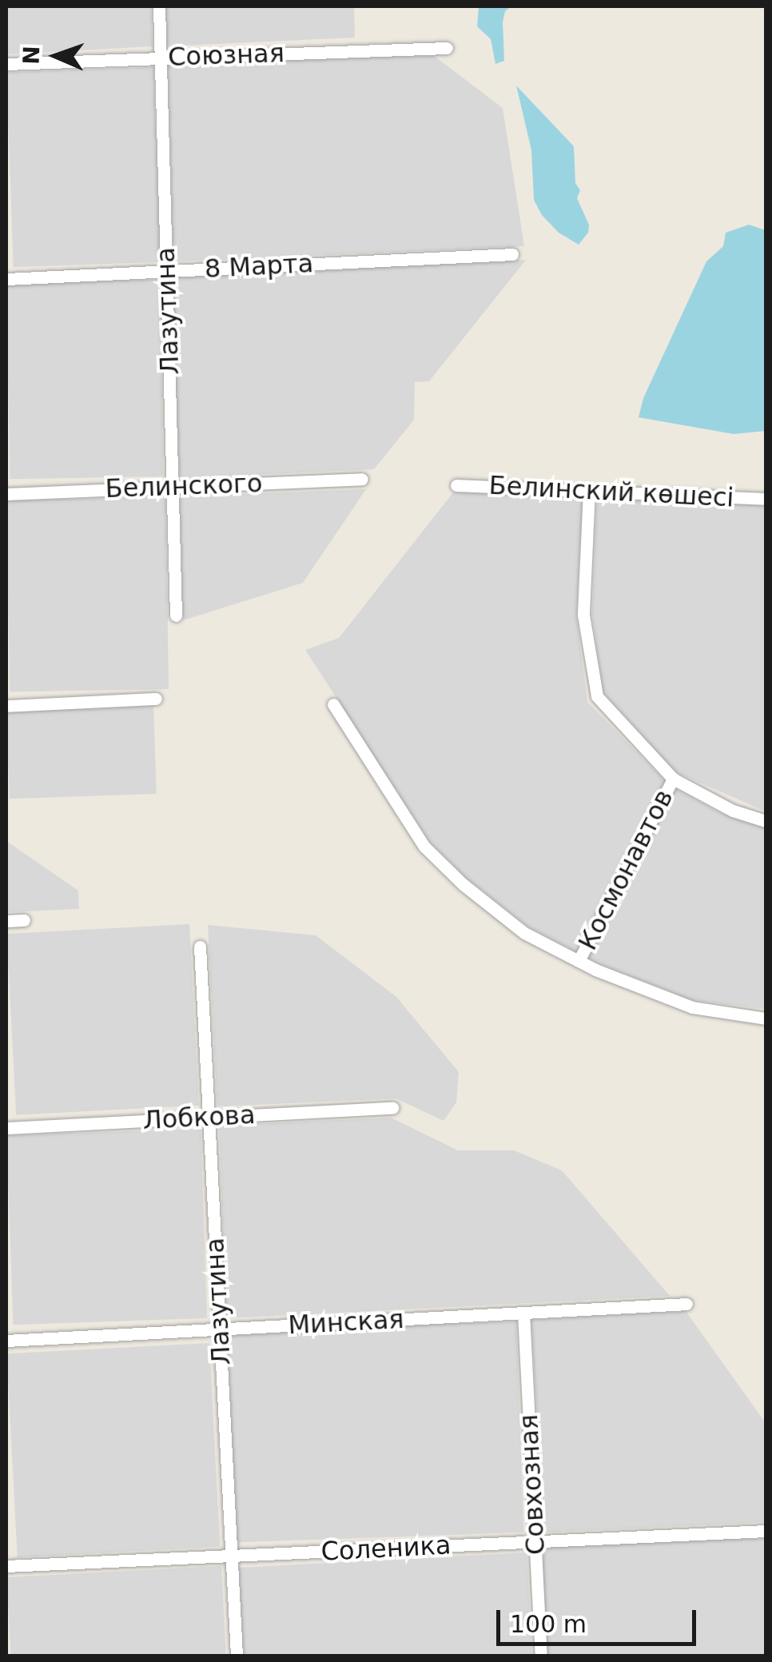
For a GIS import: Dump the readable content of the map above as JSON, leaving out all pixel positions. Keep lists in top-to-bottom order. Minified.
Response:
{"streets":{"street":["Союзная","8 Марта","Лазутина","Белинского","Белинский көшесі","Космонавтов","Лобкова","Минская","Совхозная","Соленика"]},"crossings":[["Союзная","Лазутина"],["8 Марта","Лазутина"],["Лазутина","Белинского"],["Лазутина","Лобкова"],["Лазутина","Минская"],["Лазутина","Соленика"],["Белинский көшесі","Космонавтов"],["Минская","Совхозная"],["Совхозная","Соленика"]],"scale_bar":"100 m","north":"left"}
